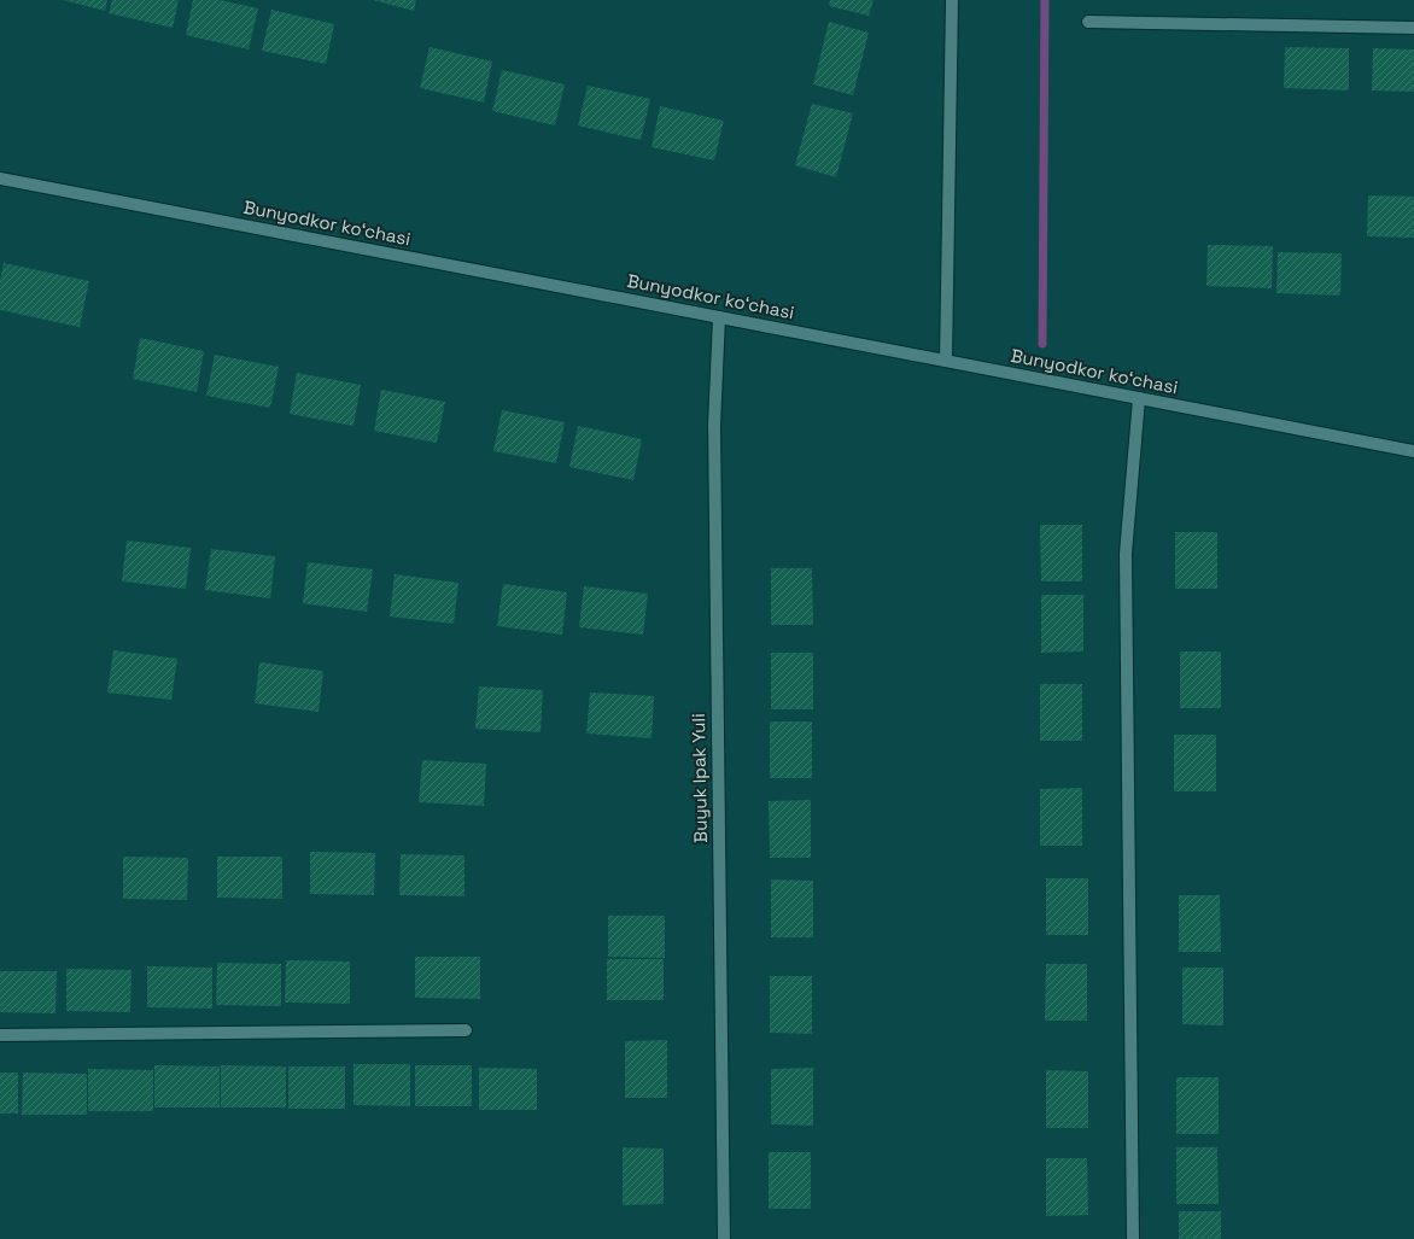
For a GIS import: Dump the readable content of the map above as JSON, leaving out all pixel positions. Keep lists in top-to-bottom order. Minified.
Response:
{"streets":{"street":["Bunyodkor koʻchasi","Buyuk Ipak Yuli"]},"crossings":[["Bunyodkor koʻchasi","Buyuk Ipak Yuli"]]}
